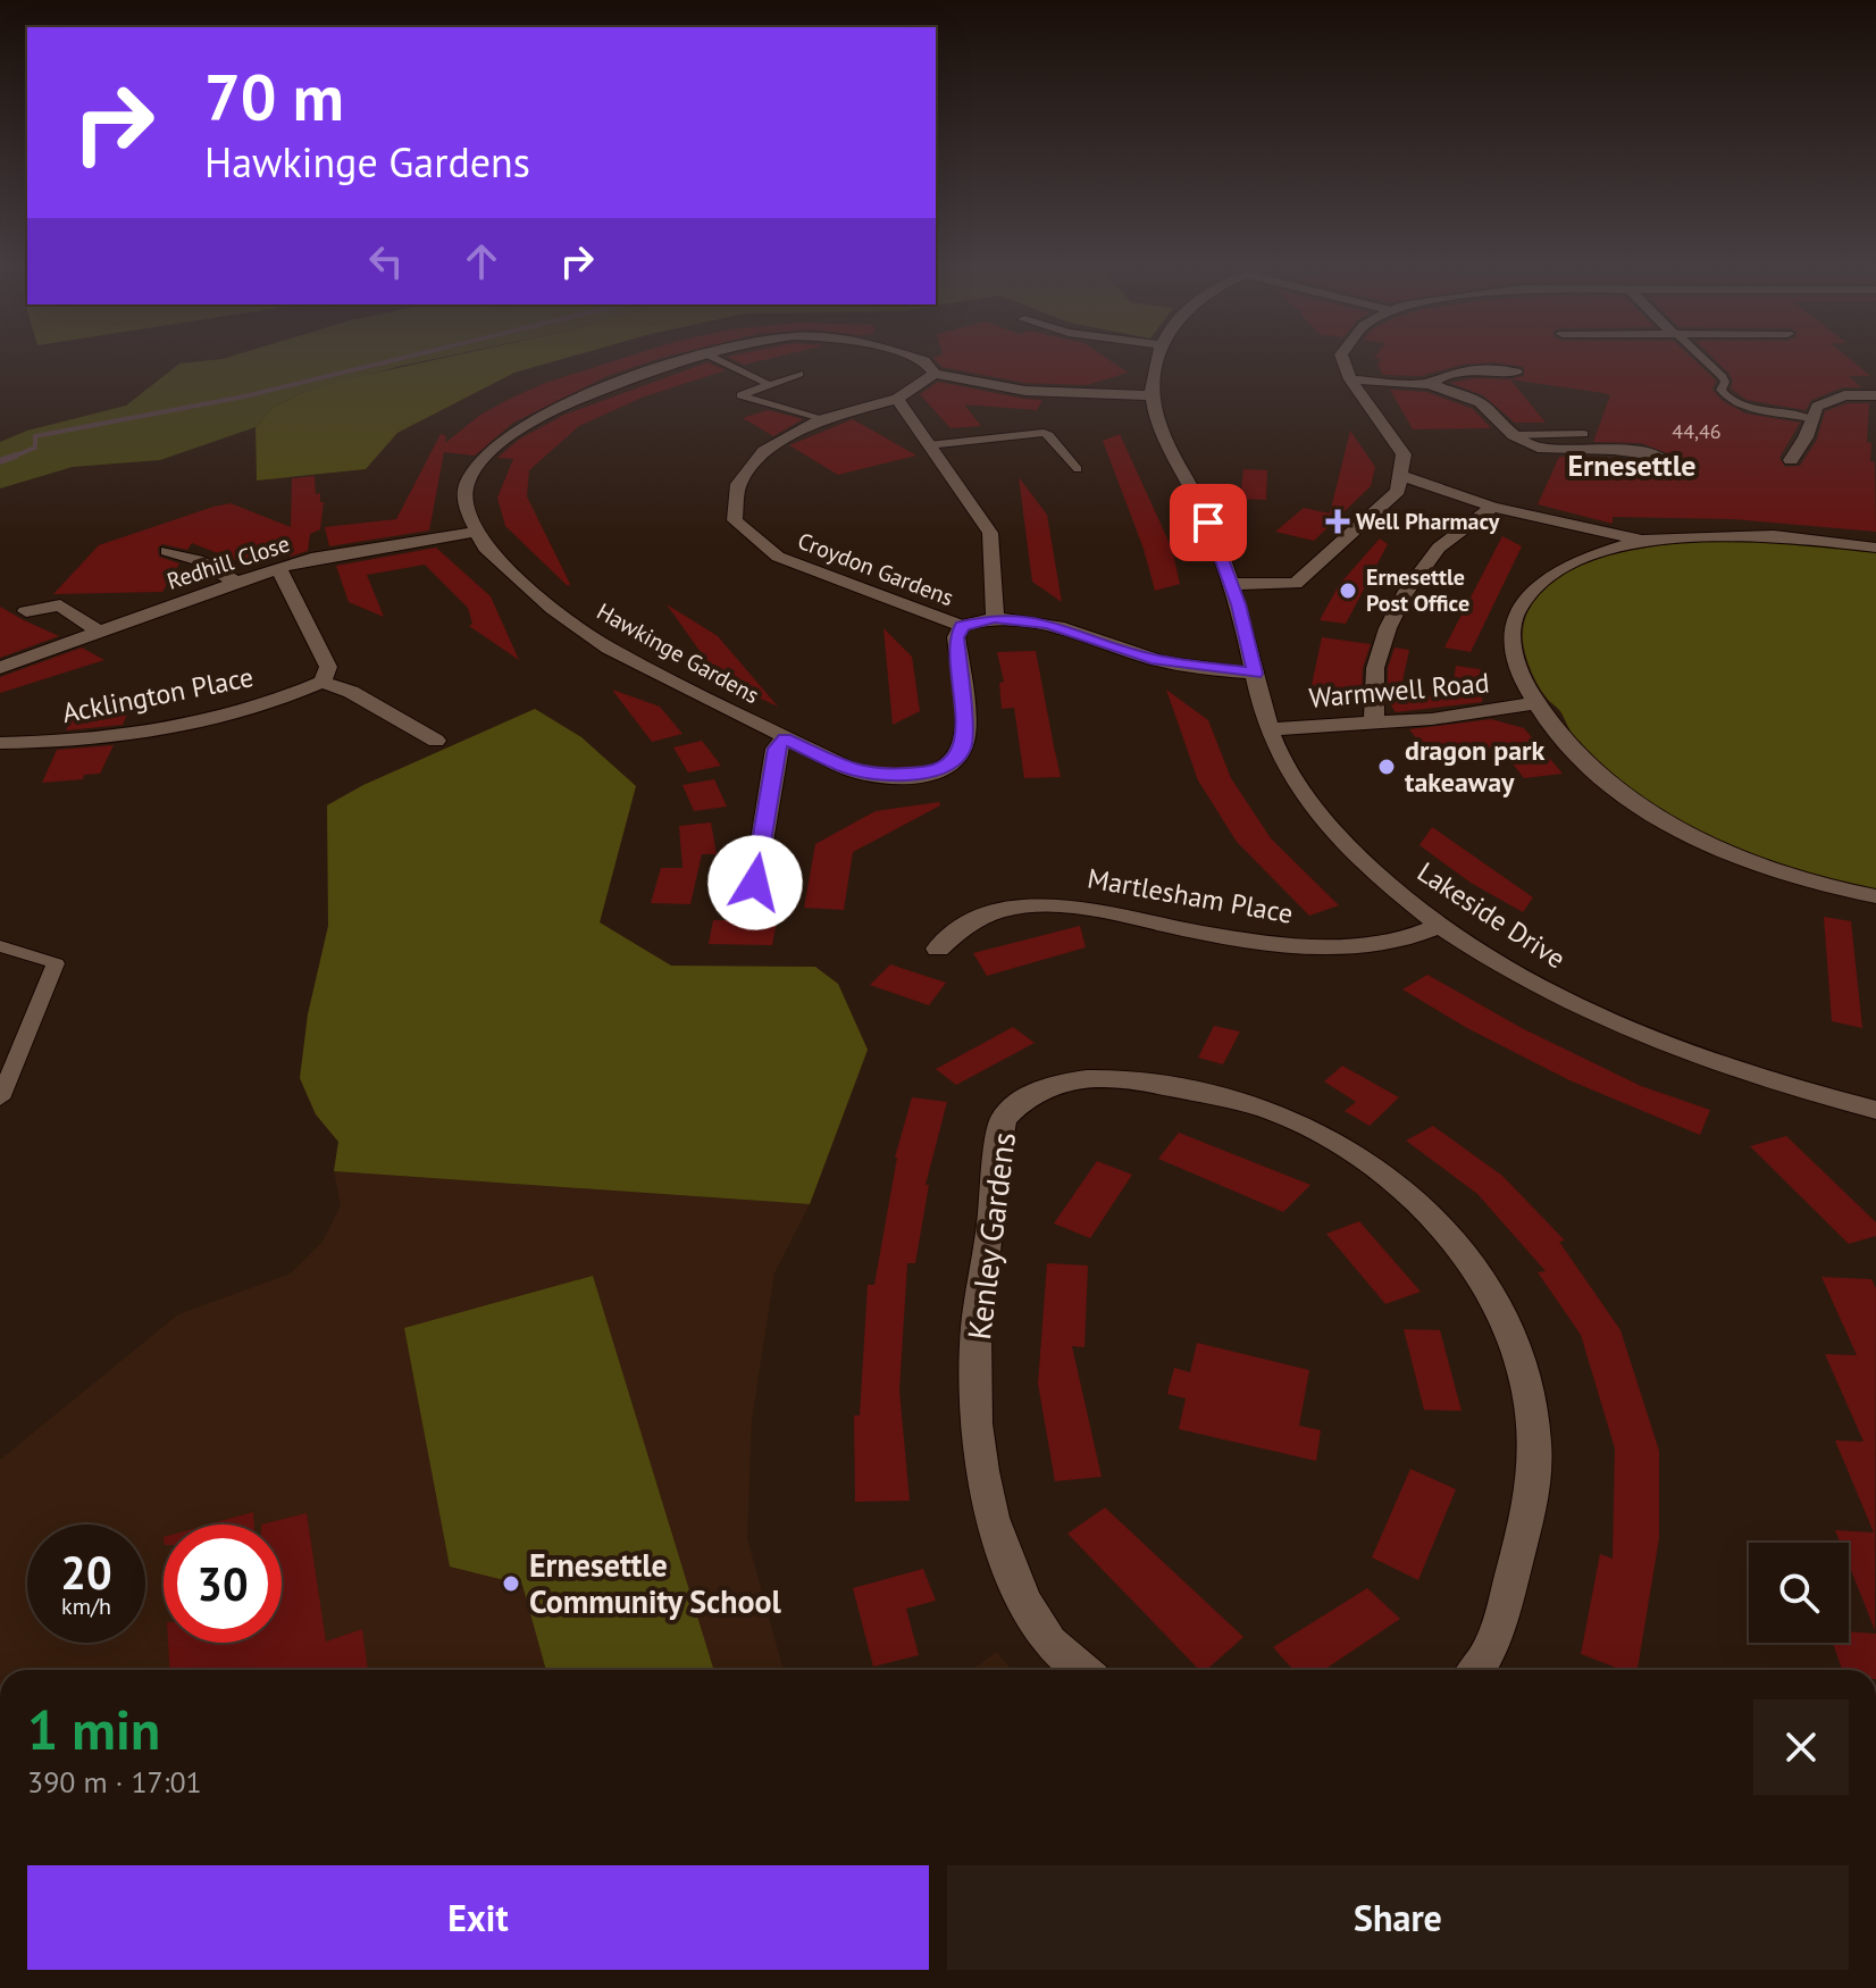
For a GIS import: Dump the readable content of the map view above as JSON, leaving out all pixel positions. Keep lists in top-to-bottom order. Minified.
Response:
{"streets":{"street":["Redhill Close","Croydon Gardens","Hawkinge Gardens","Warmwell Road","Acklington Place","Martlesham Place","Lakeside Drive","Kenley Gardens"]},"crossings":[["Redhill Close","Hawkinge Gardens"],["Croydon Gardens","Hawkinge Gardens"],["Hawkinge Gardens","Lakeside Drive"],["Warmwell Road","Lakeside Drive"],["Martlesham Place","Lakeside Drive"]],"districts":["Ernesettle"],"places":{"health":["Well Pharmacy"],"other":["Ernesettle Post Office","dragon park takeaway","Ernesettle Community School"]},"house_numbers":["44,46"],"page":{"turn":["70 m","Hawkinge Gardens"],"speed":"20 km/h","limit":"30","heading":["1 min","390 m · 17:01"],"buttons":["Exit","Share"]}}
